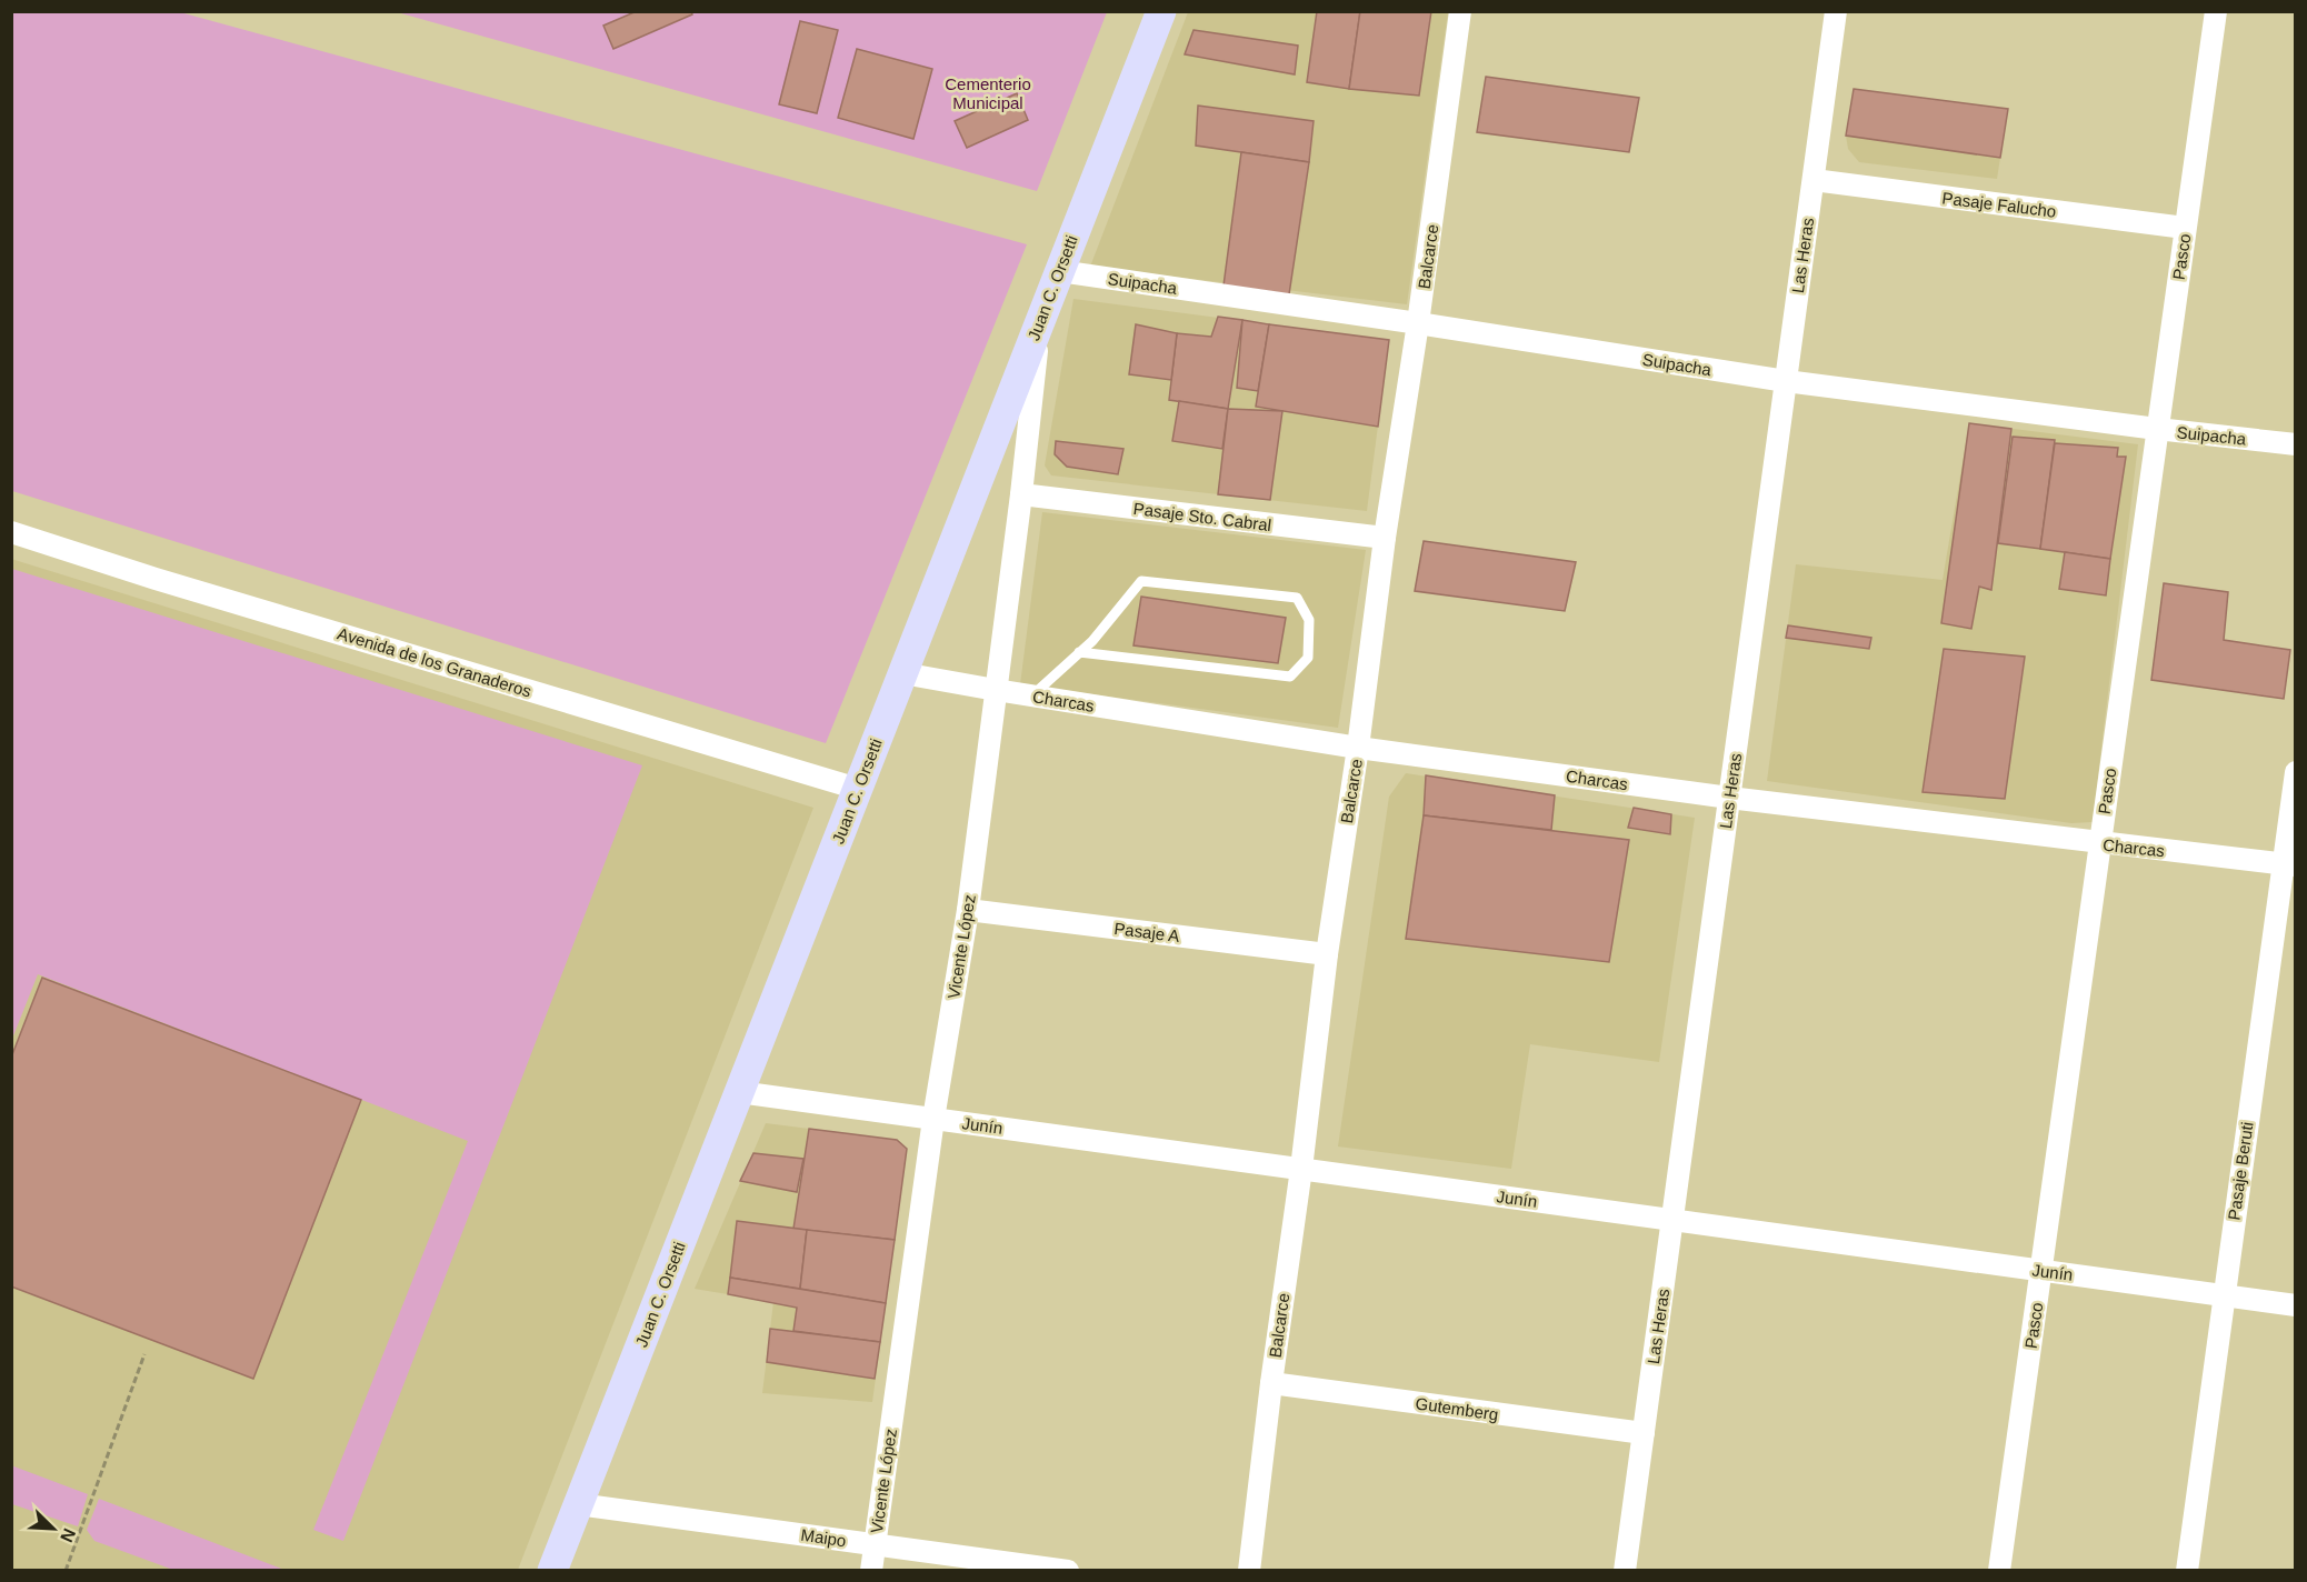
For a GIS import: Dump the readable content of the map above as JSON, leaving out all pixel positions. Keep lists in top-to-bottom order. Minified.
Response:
{"streets":{"street":["Pasaje Falucho","Las Heras","Balcarce","Pasco","Suipacha","Juan C. Orsetti","Pasaje Sto. Cabral","Avenida de los Granaderos","Charcas","Pasaje A","Vicente López","Junín","Pasaje Beruti","Gutemberg","Maipo"]},"crossings":[["Pasaje Falucho","Las Heras"],["Pasaje Falucho","Pasco"],["Las Heras","Suipacha"],["Las Heras","Charcas"],["Las Heras","Junín"],["Las Heras","Gutemberg"],["Balcarce","Suipacha"],["Balcarce","Pasaje Sto. Cabral"],["Balcarce","Charcas"],["Balcarce","Pasaje A"],["Balcarce","Junín"],["Balcarce","Gutemberg"],["Pasco","Suipacha"],["Pasco","Charcas"],["Pasco","Junín"],["Suipacha","Juan C. Orsetti"],["Juan C. Orsetti","Avenida de los Granaderos"],["Juan C. Orsetti","Charcas"],["Juan C. Orsetti","Vicente López"],["Juan C. Orsetti","Junín"],["Juan C. Orsetti","Maipo"],["Pasaje Sto. Cabral","Vicente López"],["Charcas","Vicente López"],["Charcas","Pasaje Beruti"],["Pasaje A","Vicente López"],["Vicente López","Junín"],["Vicente López","Maipo"],["Junín","Pasaje Beruti"]],"parks":["Cementerio Municipal"],"north":"bottom right"}
